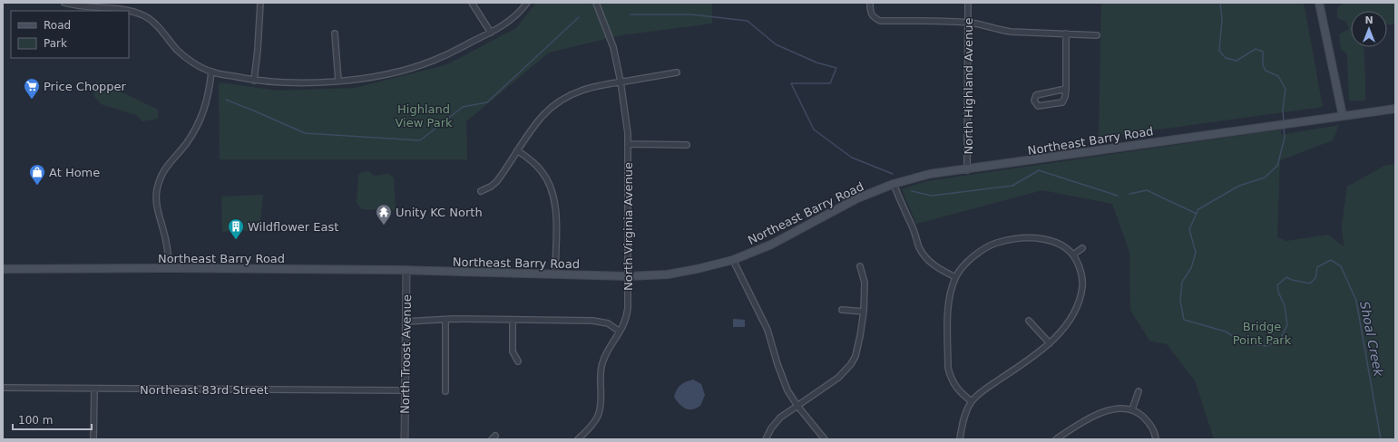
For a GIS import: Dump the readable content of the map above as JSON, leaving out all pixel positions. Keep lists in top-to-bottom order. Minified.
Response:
{"streets":{"main road":["Northeast Barry Road"],"street":["North Highland Avenue","North Virginia Avenue","North Troost Avenue","Northeast 83rd Street"]},"crossings":[["North Highland Avenue","Northeast Barry Road"],["Northeast Barry Road","North Virginia Avenue"],["Northeast Barry Road","North Troost Avenue"],["North Troost Avenue","Northeast 83rd Street"]],"water":["Shoal Creek"],"parks":["Highland View Park","Bridge Point Park"],"places":{"supermarket":["Price Chopper"],"shop":["At Home"],"temple":["Unity KC North"],"building":["Wildflower East"]},"legend":["Road","Park"],"scale_bar":"100 m","north":"top"}
